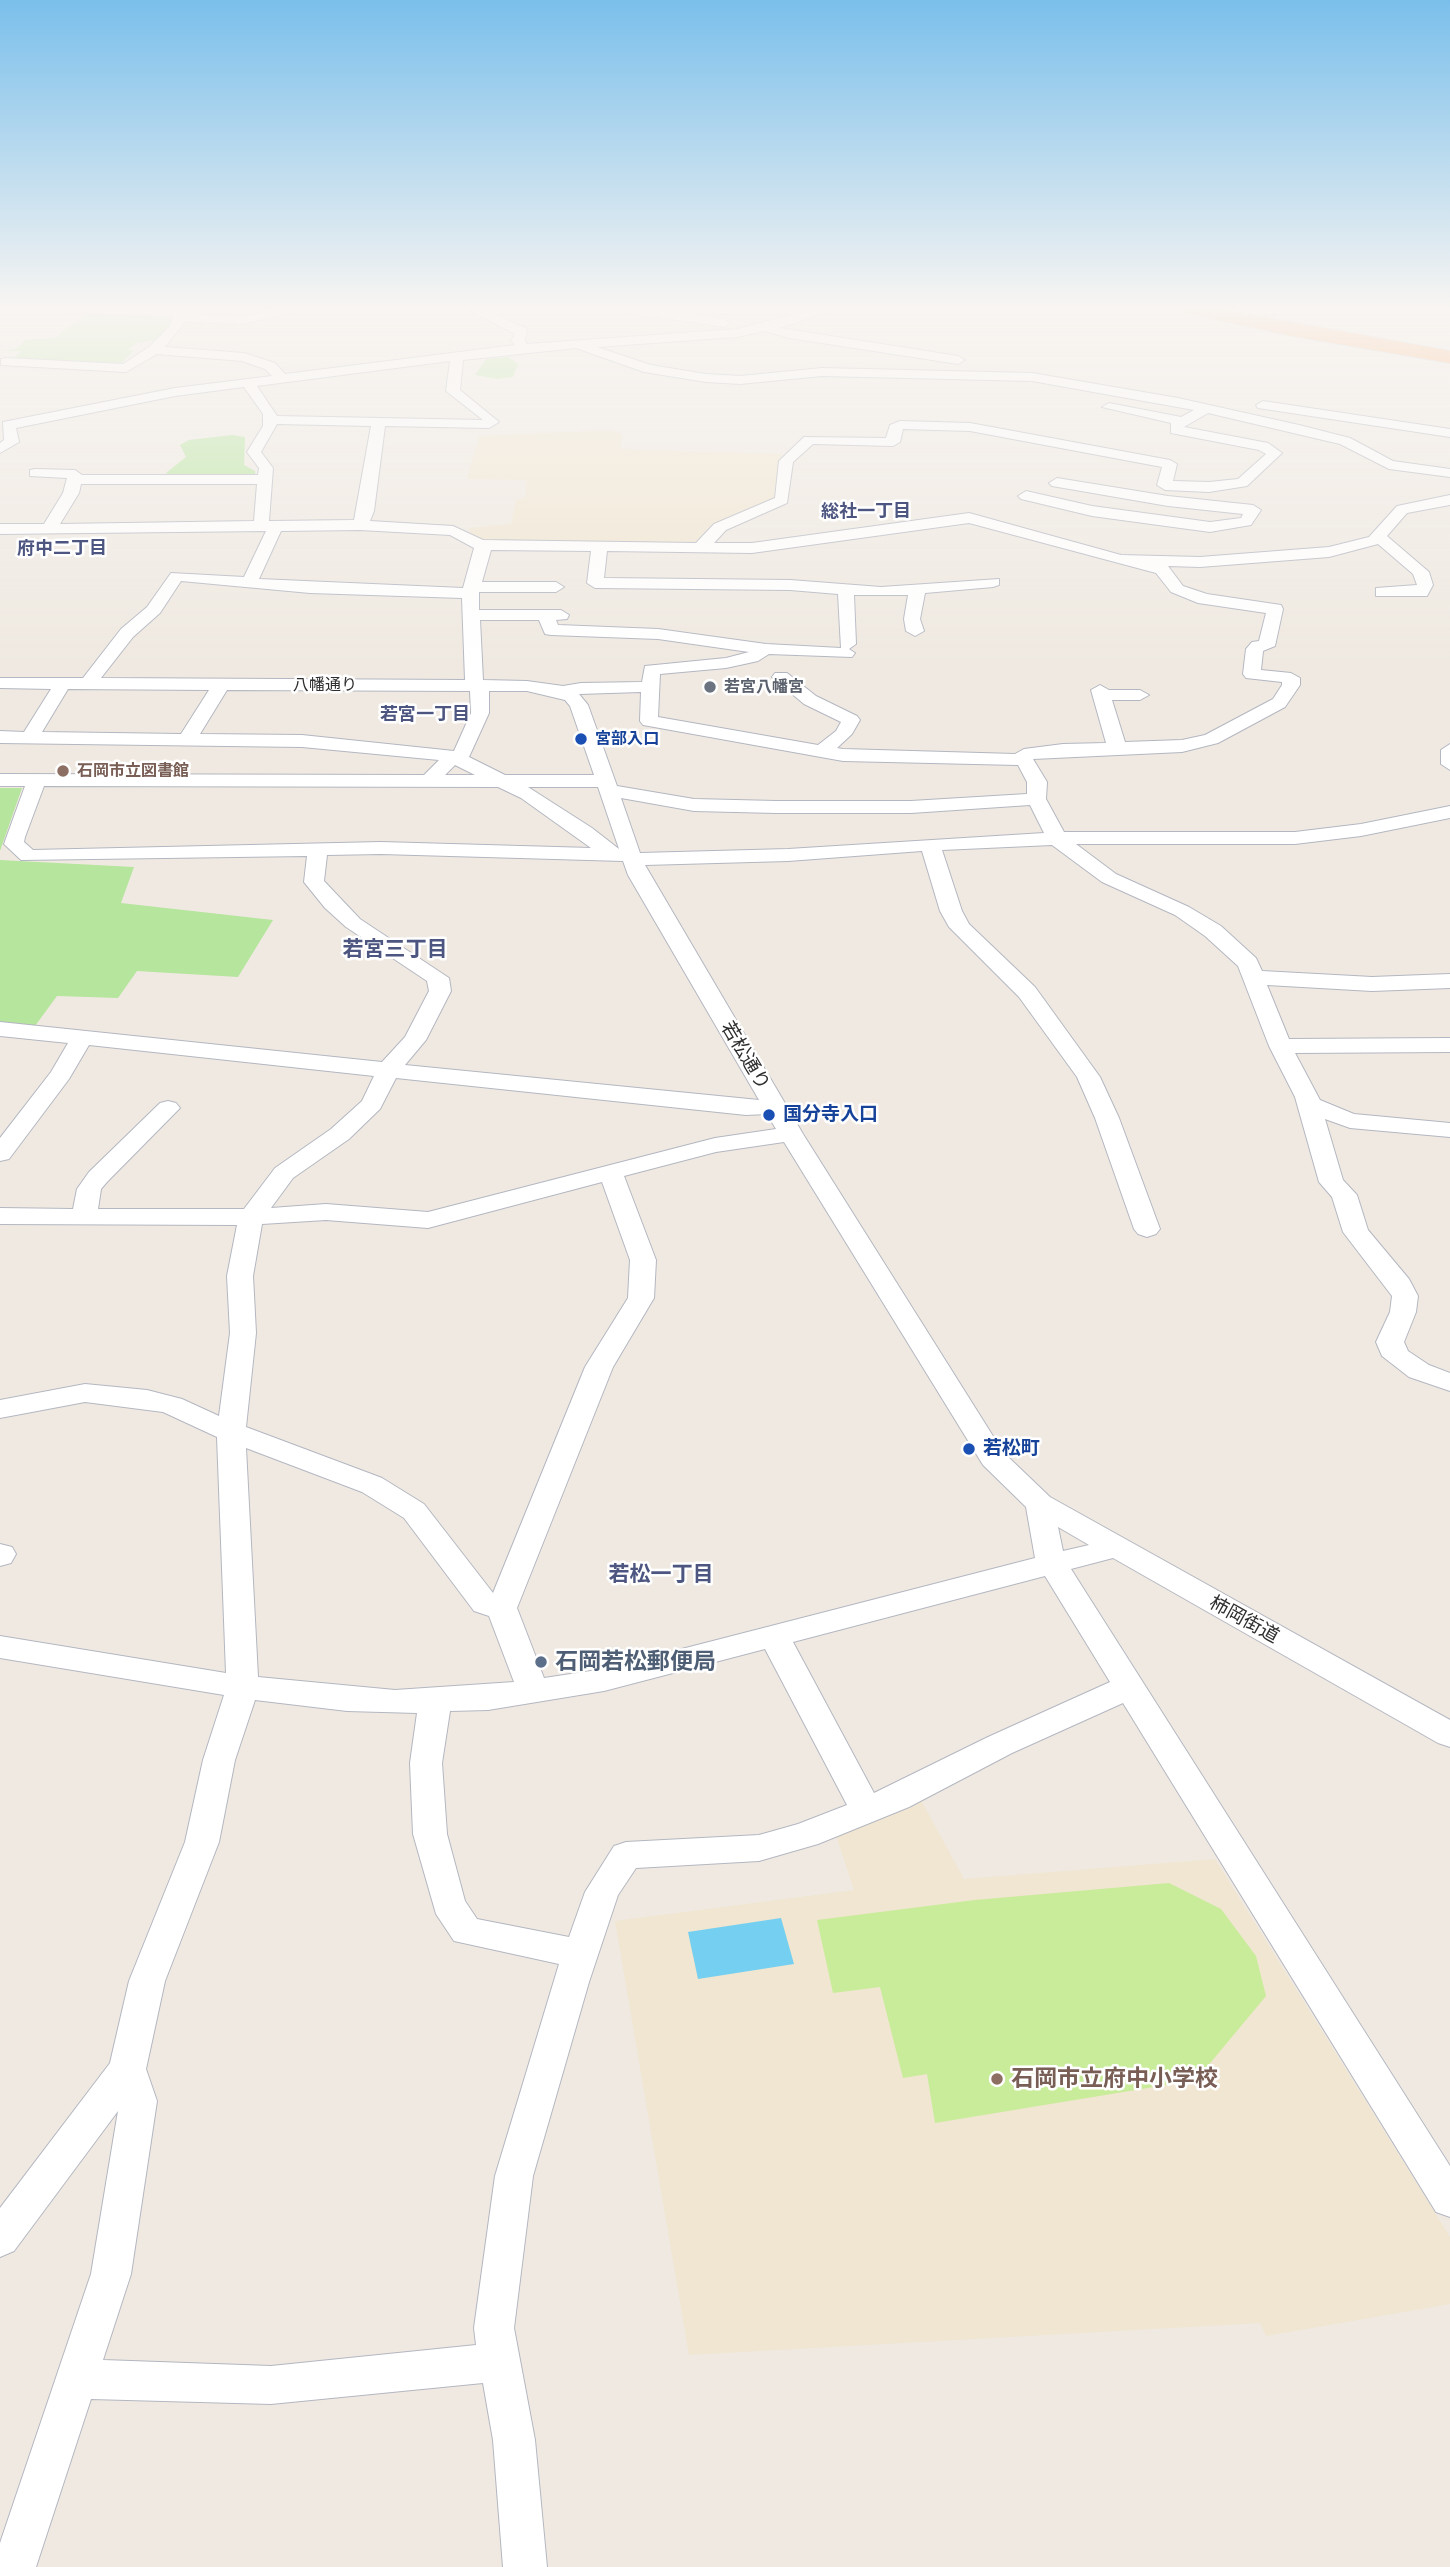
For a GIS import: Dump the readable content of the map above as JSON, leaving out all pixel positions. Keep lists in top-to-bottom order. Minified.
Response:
{"streets":{"street":["八幡通り","若松通り","柿岡街道"]},"crossings":[["八幡通り","若松通り"],["若松通り","柿岡街道"]],"districts":["総社一丁目","府中二丁目","若宮一丁目","若宮三丁目","若松一丁目"],"places":["若宮八幡宮","宮部入口","石岡市立図書館","国分寺入口","若松町","石岡若松郵便局","石岡市立府中小学校"]}
